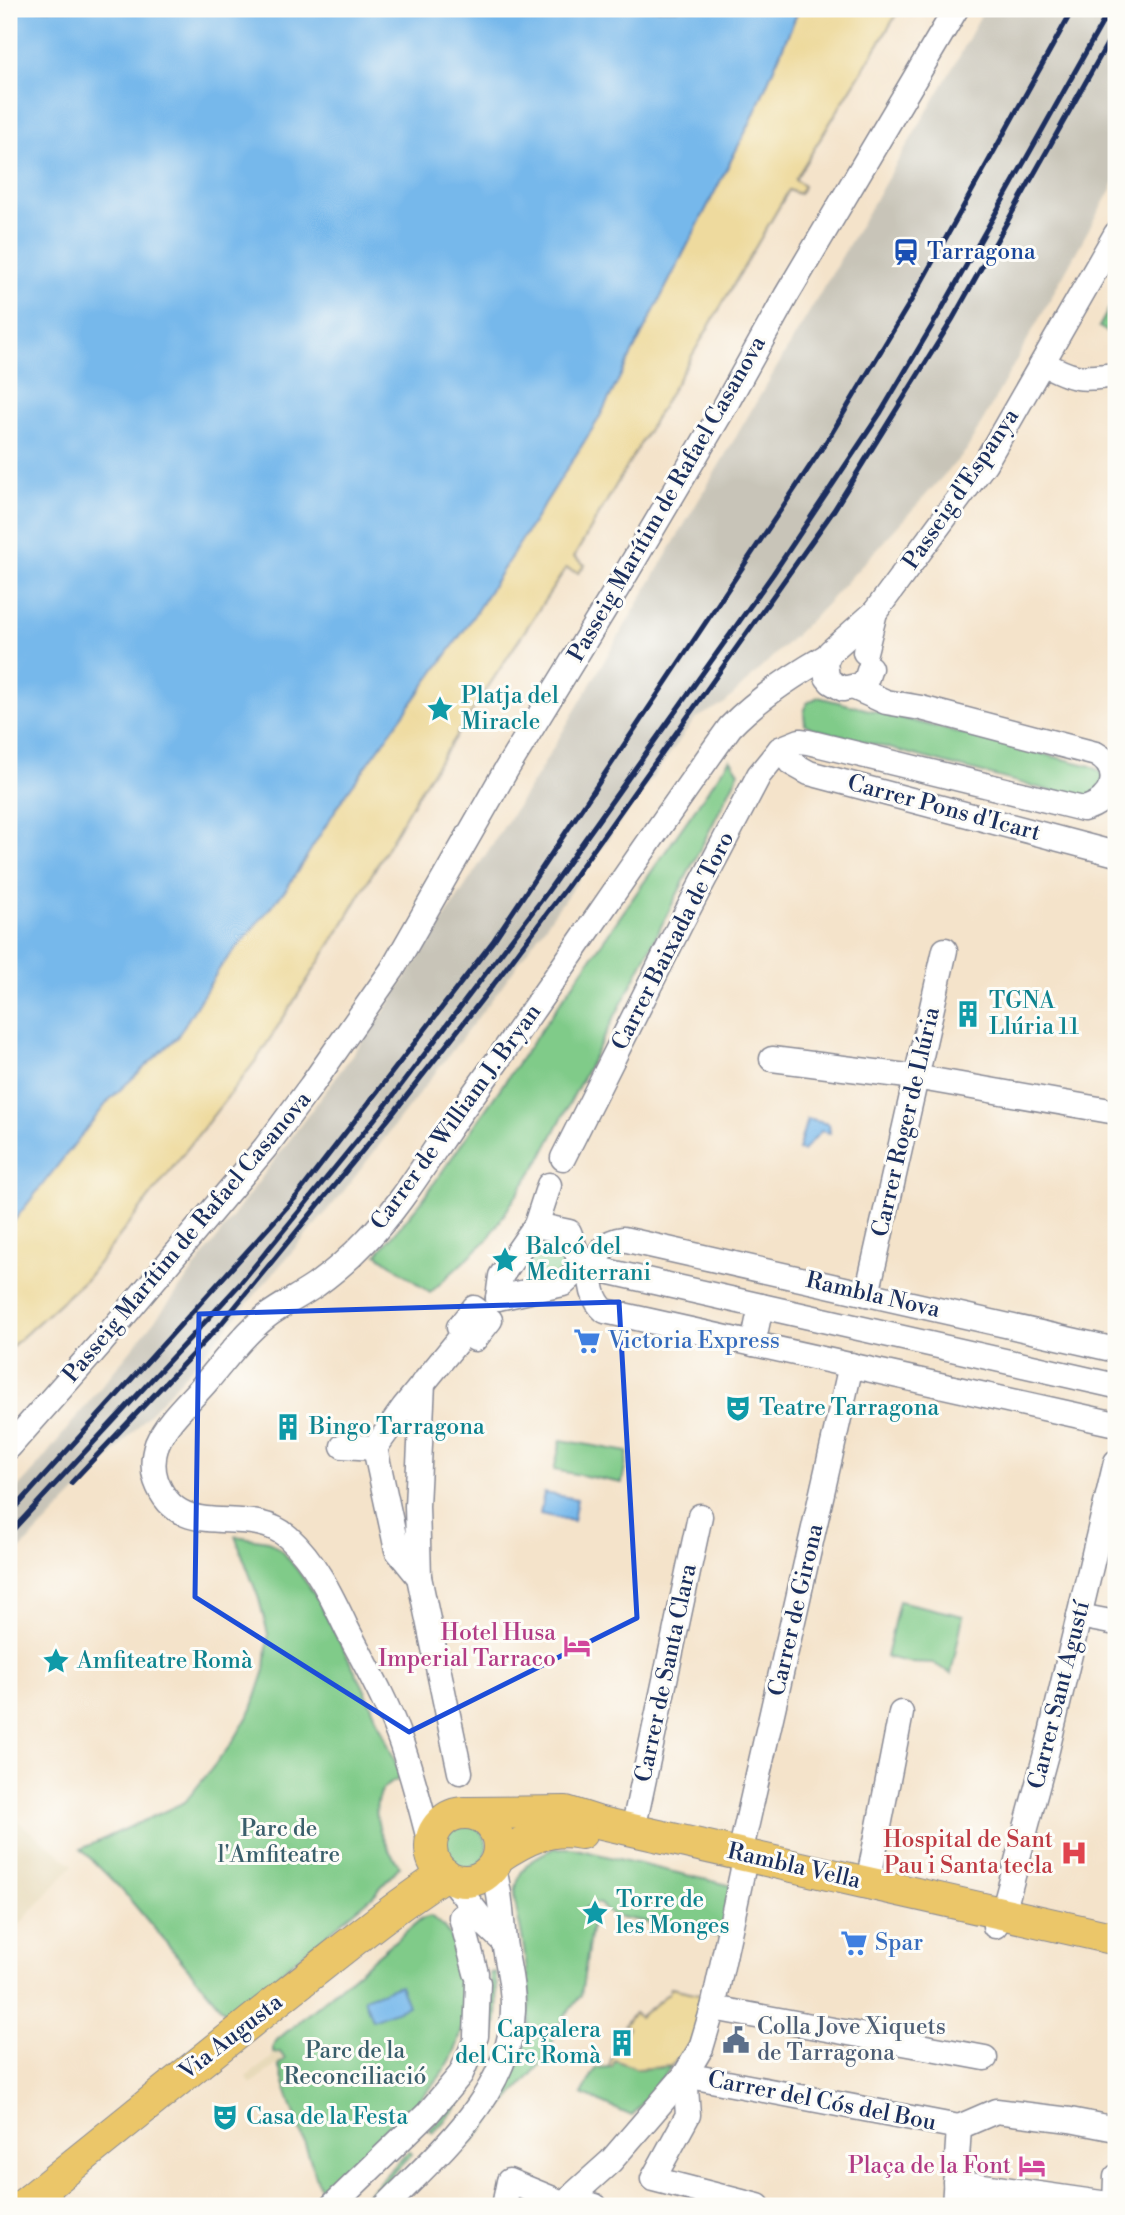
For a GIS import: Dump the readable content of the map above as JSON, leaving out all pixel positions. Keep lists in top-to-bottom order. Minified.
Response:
{"streets":{"main road":["Rambla Vella","Via Augusta"],"street":["Passeig d'Espanya","Passeig Marítim de Rafael Casanova","Carrer Pons d'Icart","Carrer Baixada de Toro","Carrer de William J. Bryan","Carrer Roger de Llúria","Rambla Nova","Carrer de Girona","Carrer de Santa Clara","Carrer Sant Agustí","Carrer del Cós del Bou"]},"crossings":[["Passeig d'Espanya","Carrer de William J. Bryan"],["Carrer Pons d'Icart","Carrer Baixada de Toro"],["Carrer de William J. Bryan","Rambla Vella"],["Carrer de William J. Bryan","Via Augusta"],["Carrer Roger de Llúria","Rambla Nova"],["Carrer de Girona","Rambla Vella"],["Carrer de Girona","Carrer del Cós del Bou"],["Carrer de Santa Clara","Rambla Vella"],["Carrer Sant Agustí","Rambla Vella"],["Rambla Vella","Via Augusta"]],"parks":["Parc de l'Amfiteatre","Parc de la Reconciliació"],"places":{"station":["Tarragona"],"place":["Platja del Miracle","Balcó del Mediterrani","Amfiteatre Romà","Torre de les Monges"],"building":["TGNA Llúria 11","Bingo Tarragona","Capçalera del Circ Romà"],"supermarket":["Victoria Express","Spar"],"theatre":["Teatre Tarragona","Casa de la Festa"],"hotel":["Hotel Husa Imperial Tarraco","Plaça de la Font"],"hospital":["Hospital de Sant Pau i Santa tecla"],"public building":["Colla Jove Xiquets de Tarragona"]}}
